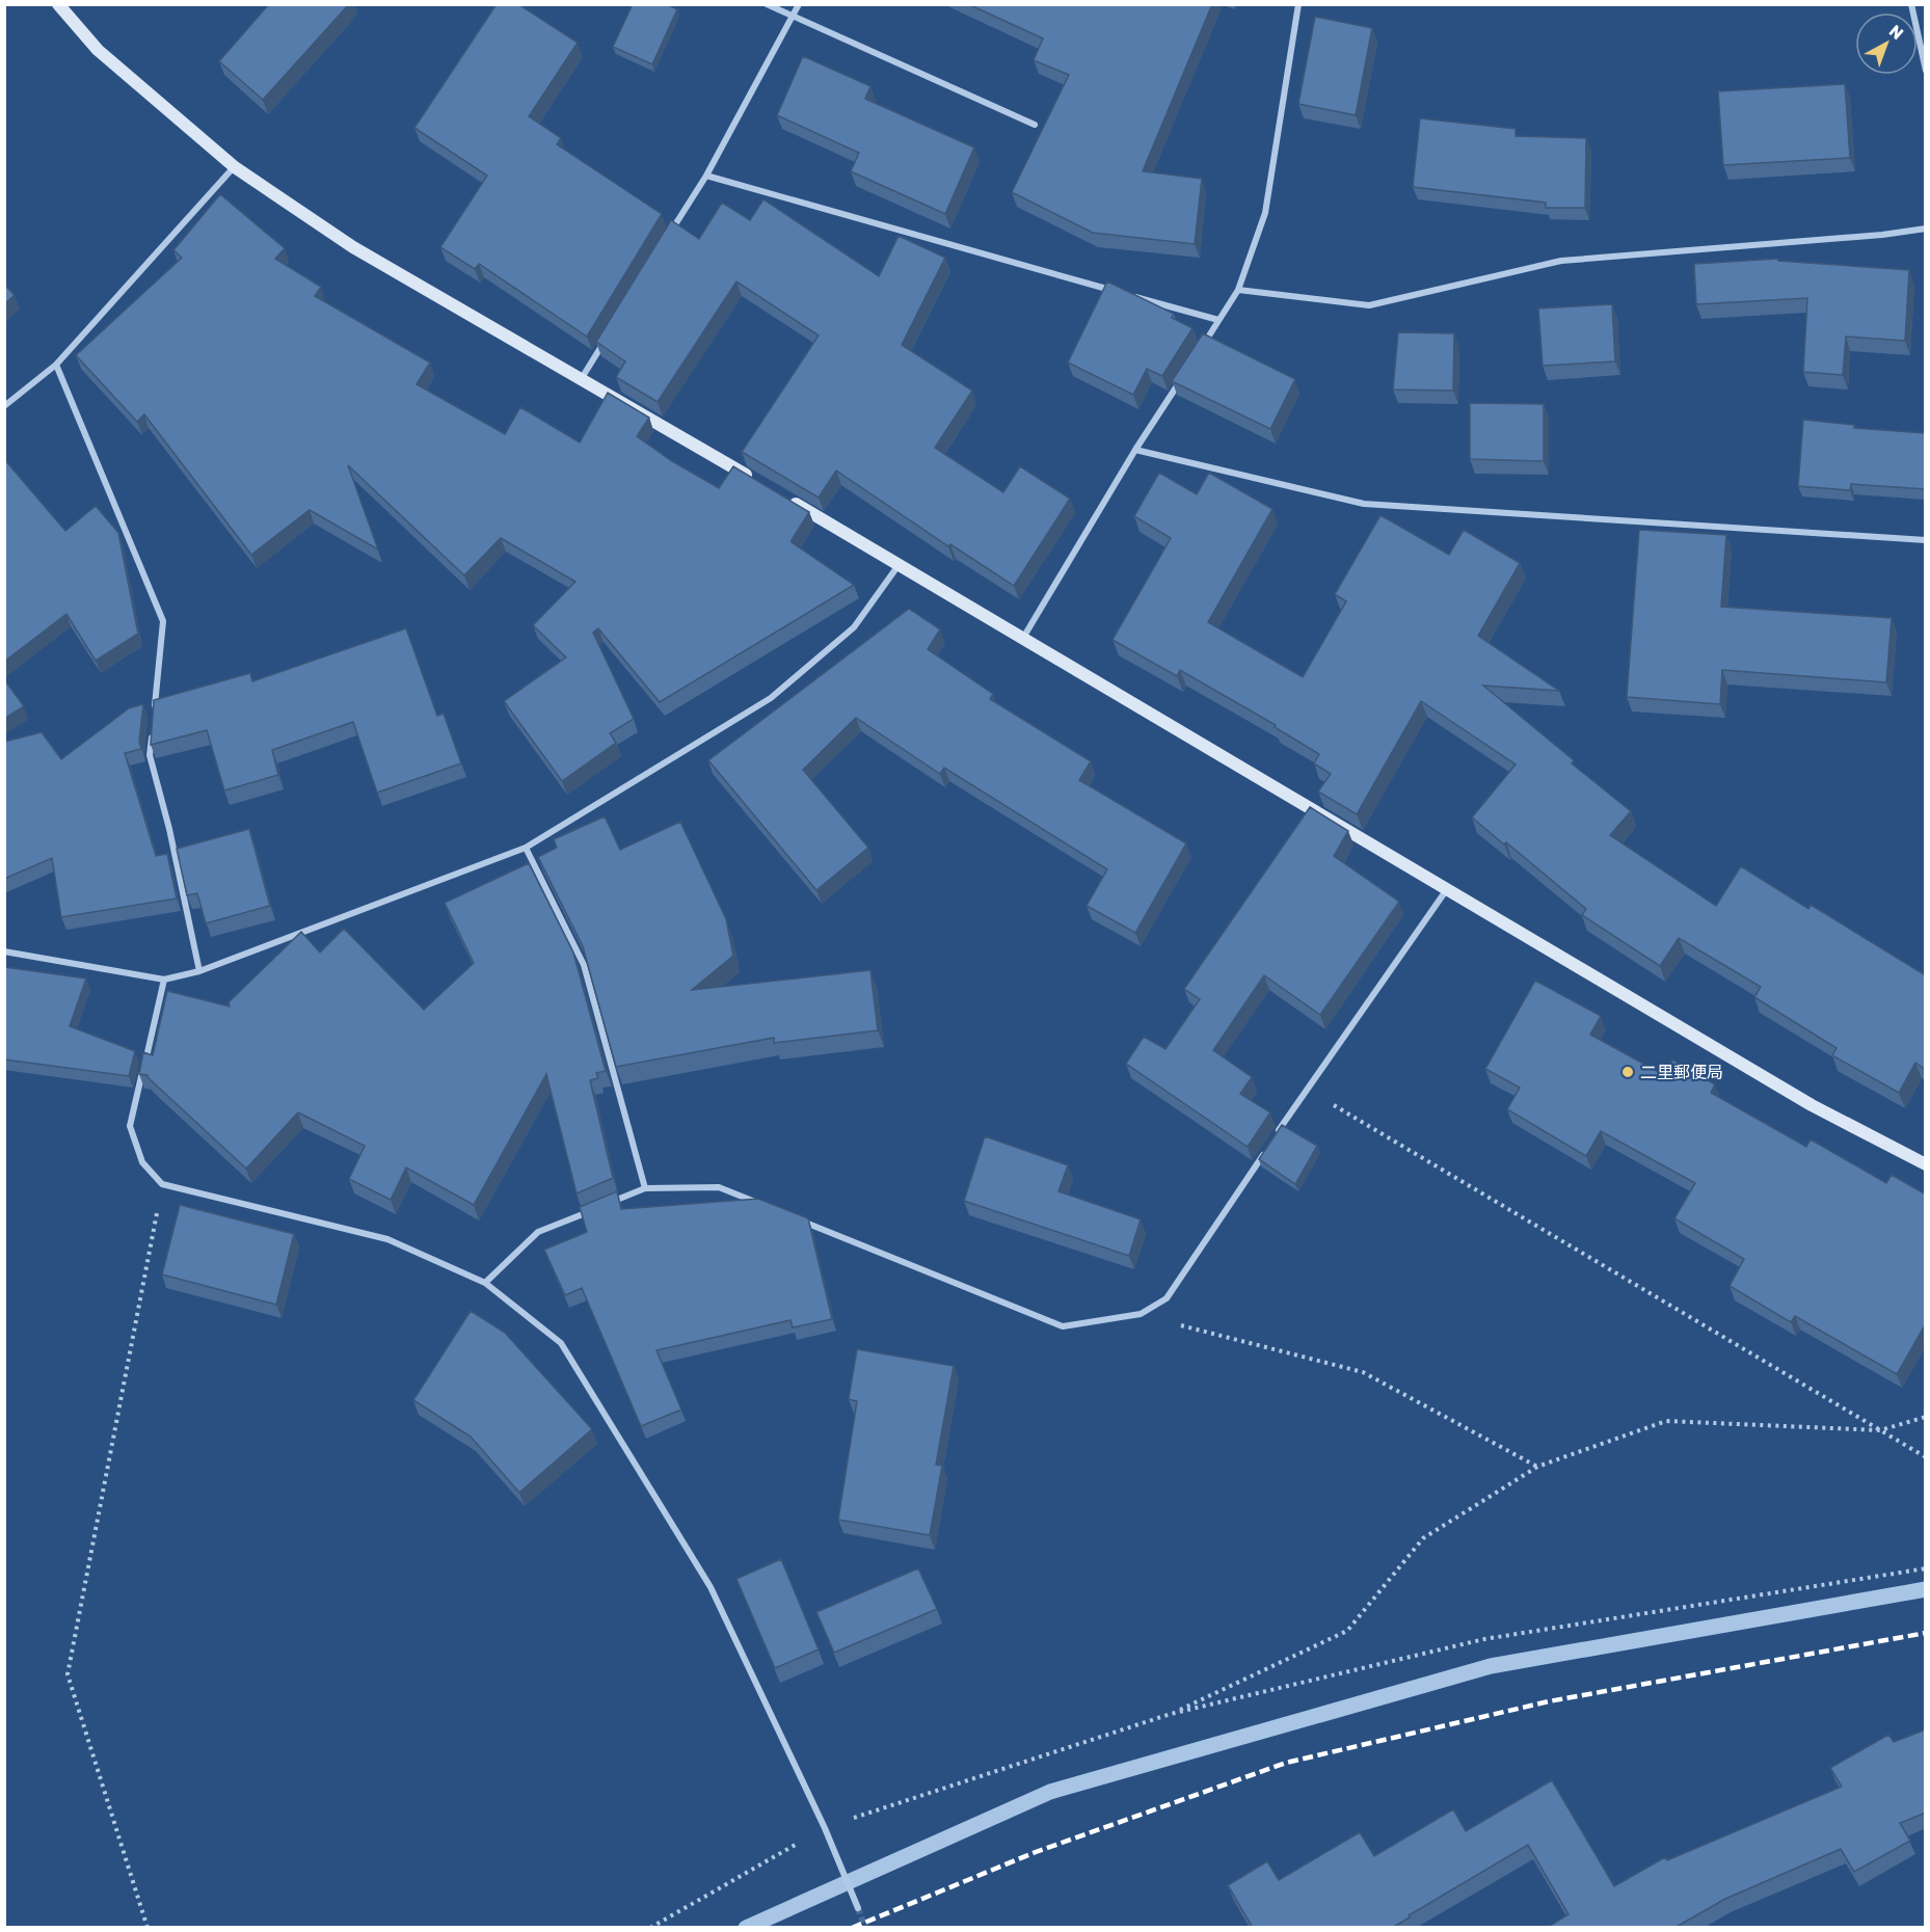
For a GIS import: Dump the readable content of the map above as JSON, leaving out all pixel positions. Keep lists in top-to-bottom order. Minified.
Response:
{"places":["二里郵便局"],"north":"top right"}
